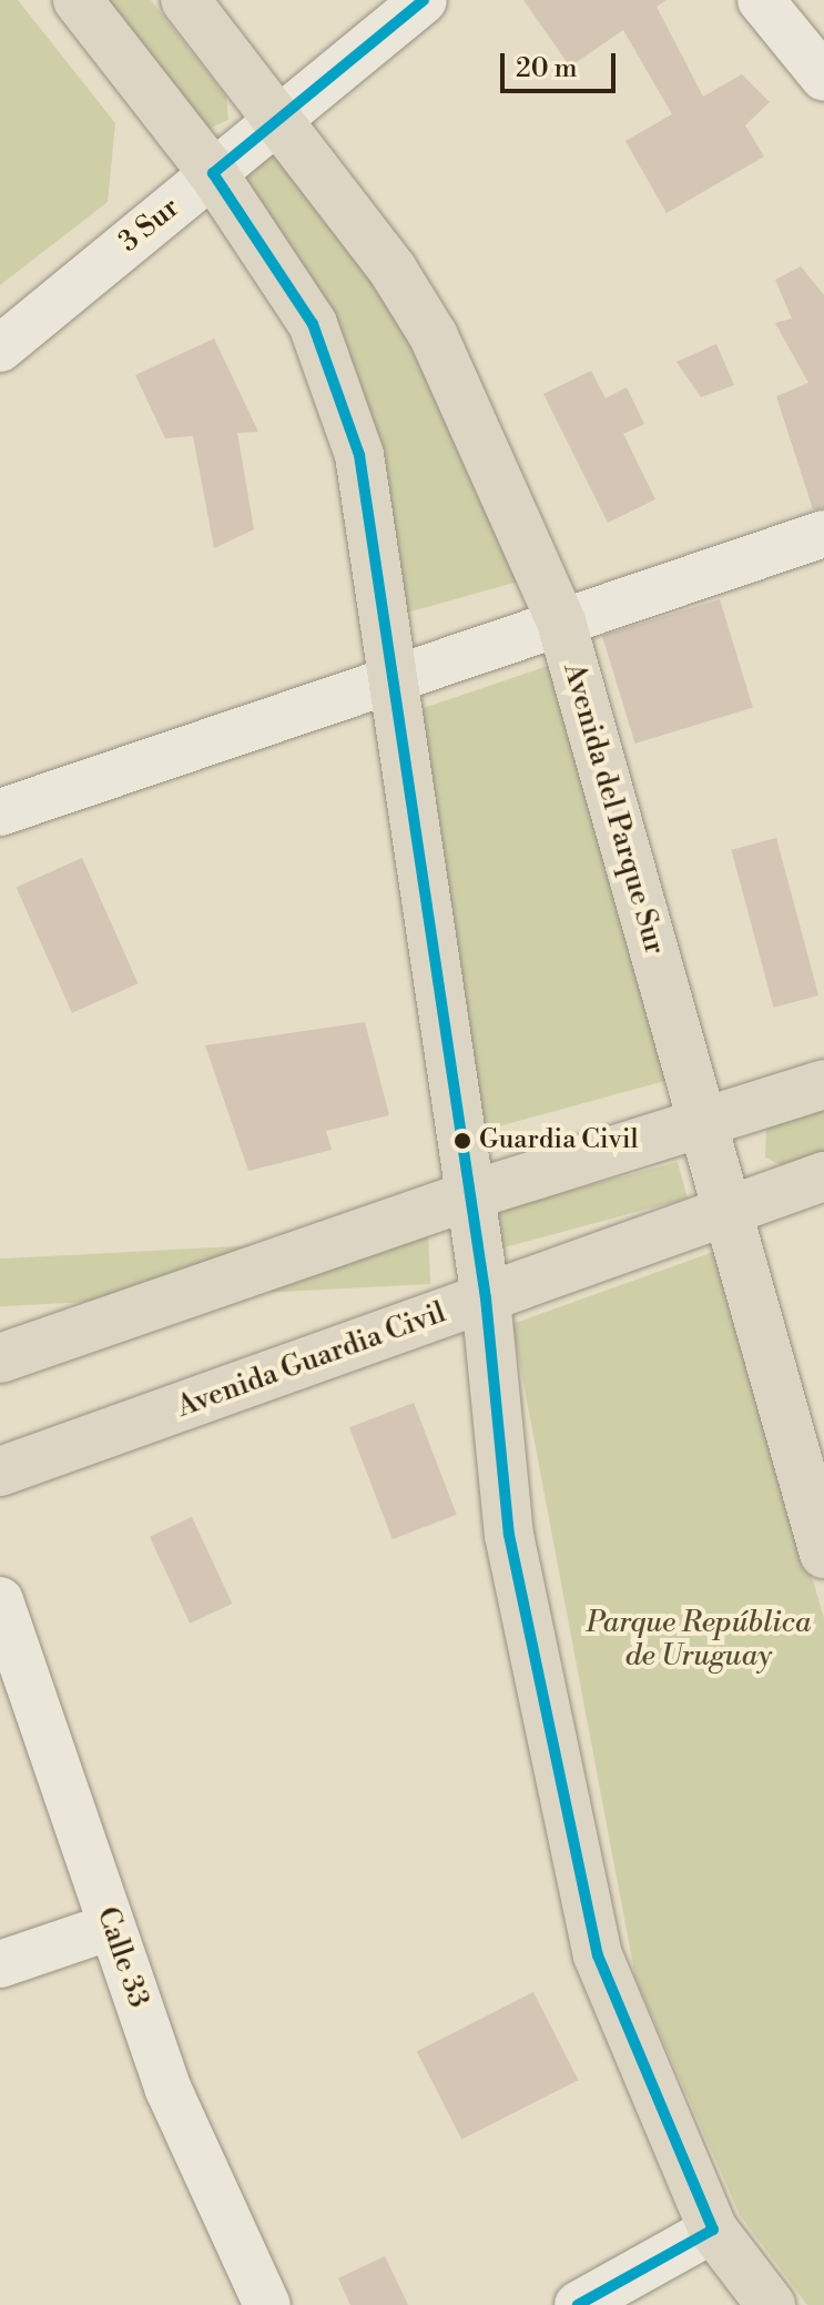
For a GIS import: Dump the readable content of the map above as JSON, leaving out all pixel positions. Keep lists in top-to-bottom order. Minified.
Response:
{"streets":{"main road":["Avenida del Parque Sur","Avenida Guardia Civil"],"street":["3 Sur","Calle 33"]},"crossings":[["3 Sur","Avenida del Parque Sur"],["Avenida del Parque Sur","Avenida Guardia Civil"]],"parks":["Parque República de Uruguay"],"places":["Guardia Civil"],"scale_bar":"20 m"}
